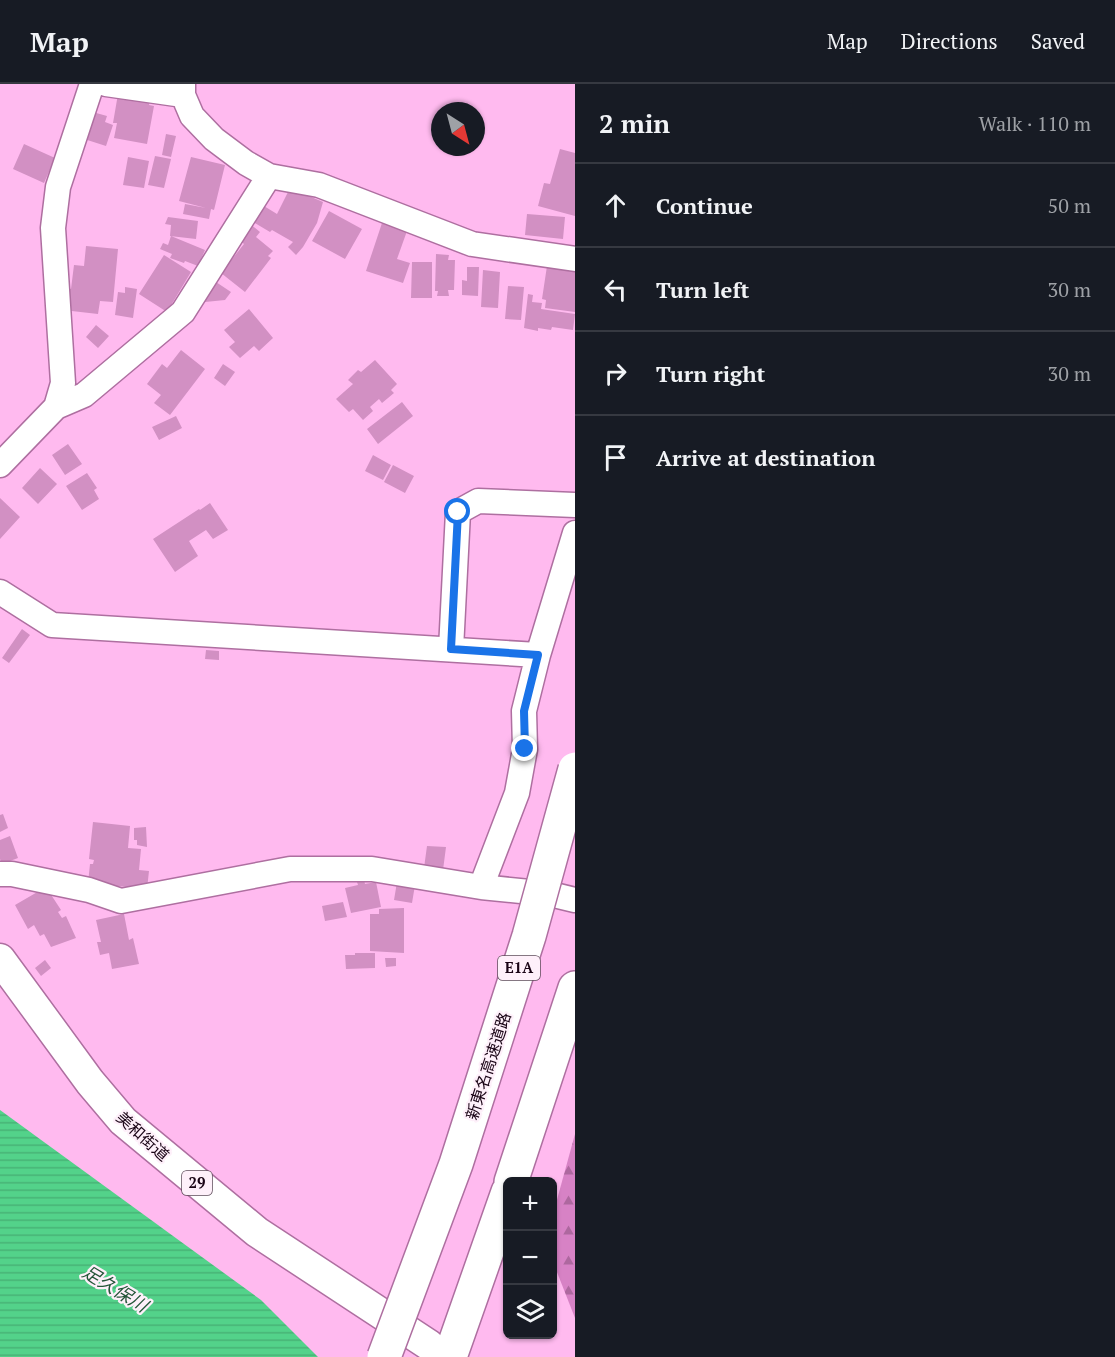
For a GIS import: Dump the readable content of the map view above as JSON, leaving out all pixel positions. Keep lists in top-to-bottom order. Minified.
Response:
{"streets":{"highway":["E1A","新東名高速道路"],"main road":["美和街道","29"]},"water":["足久保川"],"north":"bottom right","page":{"header":"Map","nav":["Map","Directions","Saved"],"heading":["2 min","Walk · 110 m"],"list":[["Continue","50 m"],["Turn left","30 m"],["Turn right","30 m"],"Arrive at destination"],"map_buttons":["+","−"]}}
